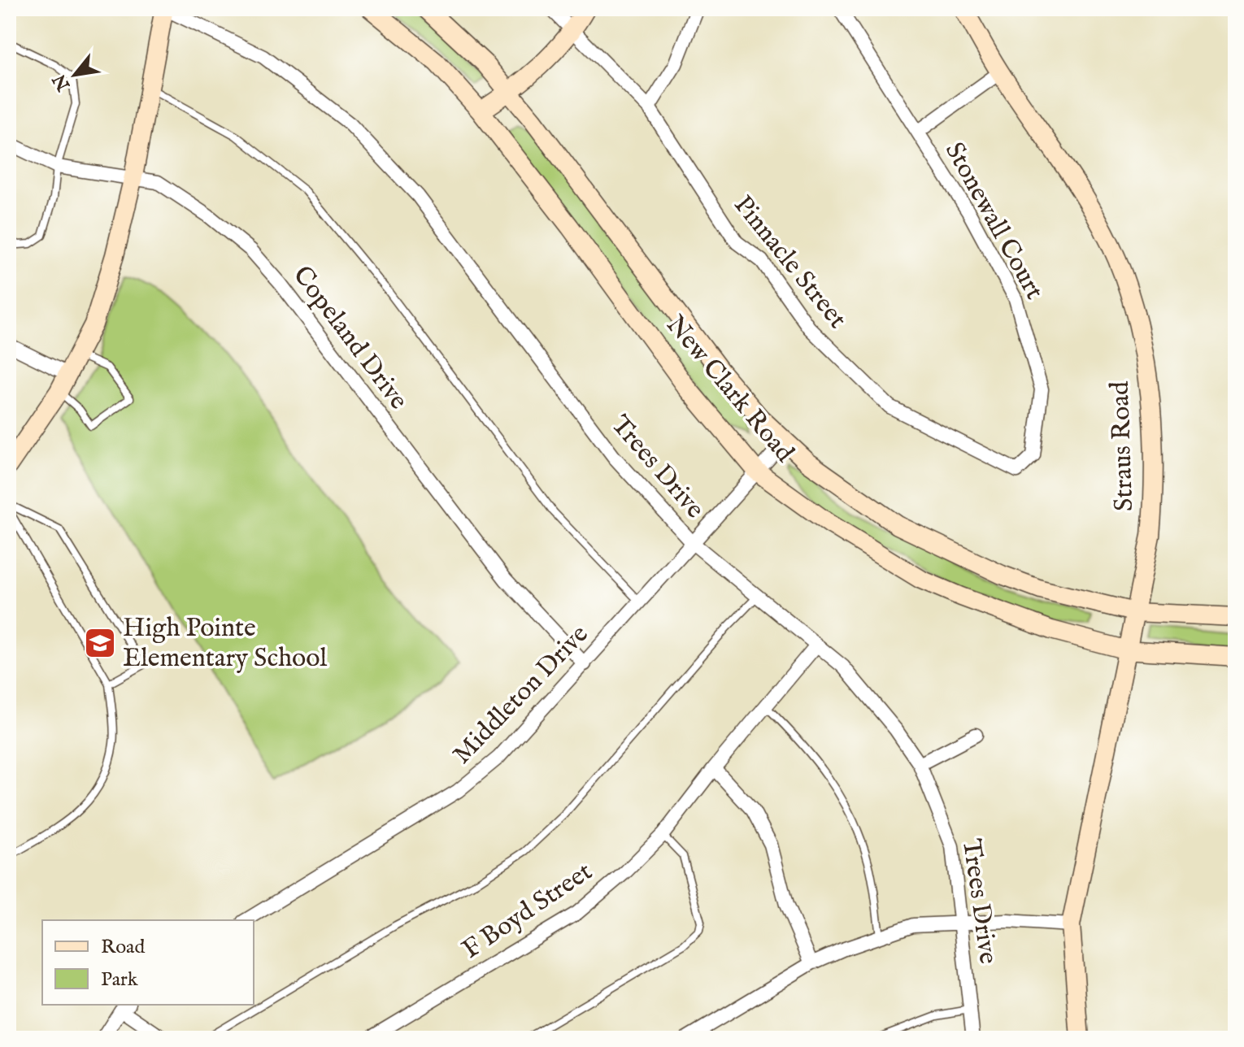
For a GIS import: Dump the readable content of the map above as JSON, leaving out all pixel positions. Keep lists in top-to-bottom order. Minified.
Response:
{"streets":{"main road":["New Clark Road","Straus Road"],"street":["Stonewall Court","Pinnacle Street","Copeland Drive","Trees Drive","Middleton Drive","F Boyd Street"]},"crossings":[["Stonewall Court","Pinnacle Street"],["Copeland Drive","Middleton Drive"],["New Clark Road","Straus Road"],["New Clark Road","Middleton Drive"],["Trees Drive","Middleton Drive"],["Trees Drive","F Boyd Street"]],"places":{"school or university":["High Pointe Elementary School"]},"legend":["Road","Park"],"north":"bottom left"}
